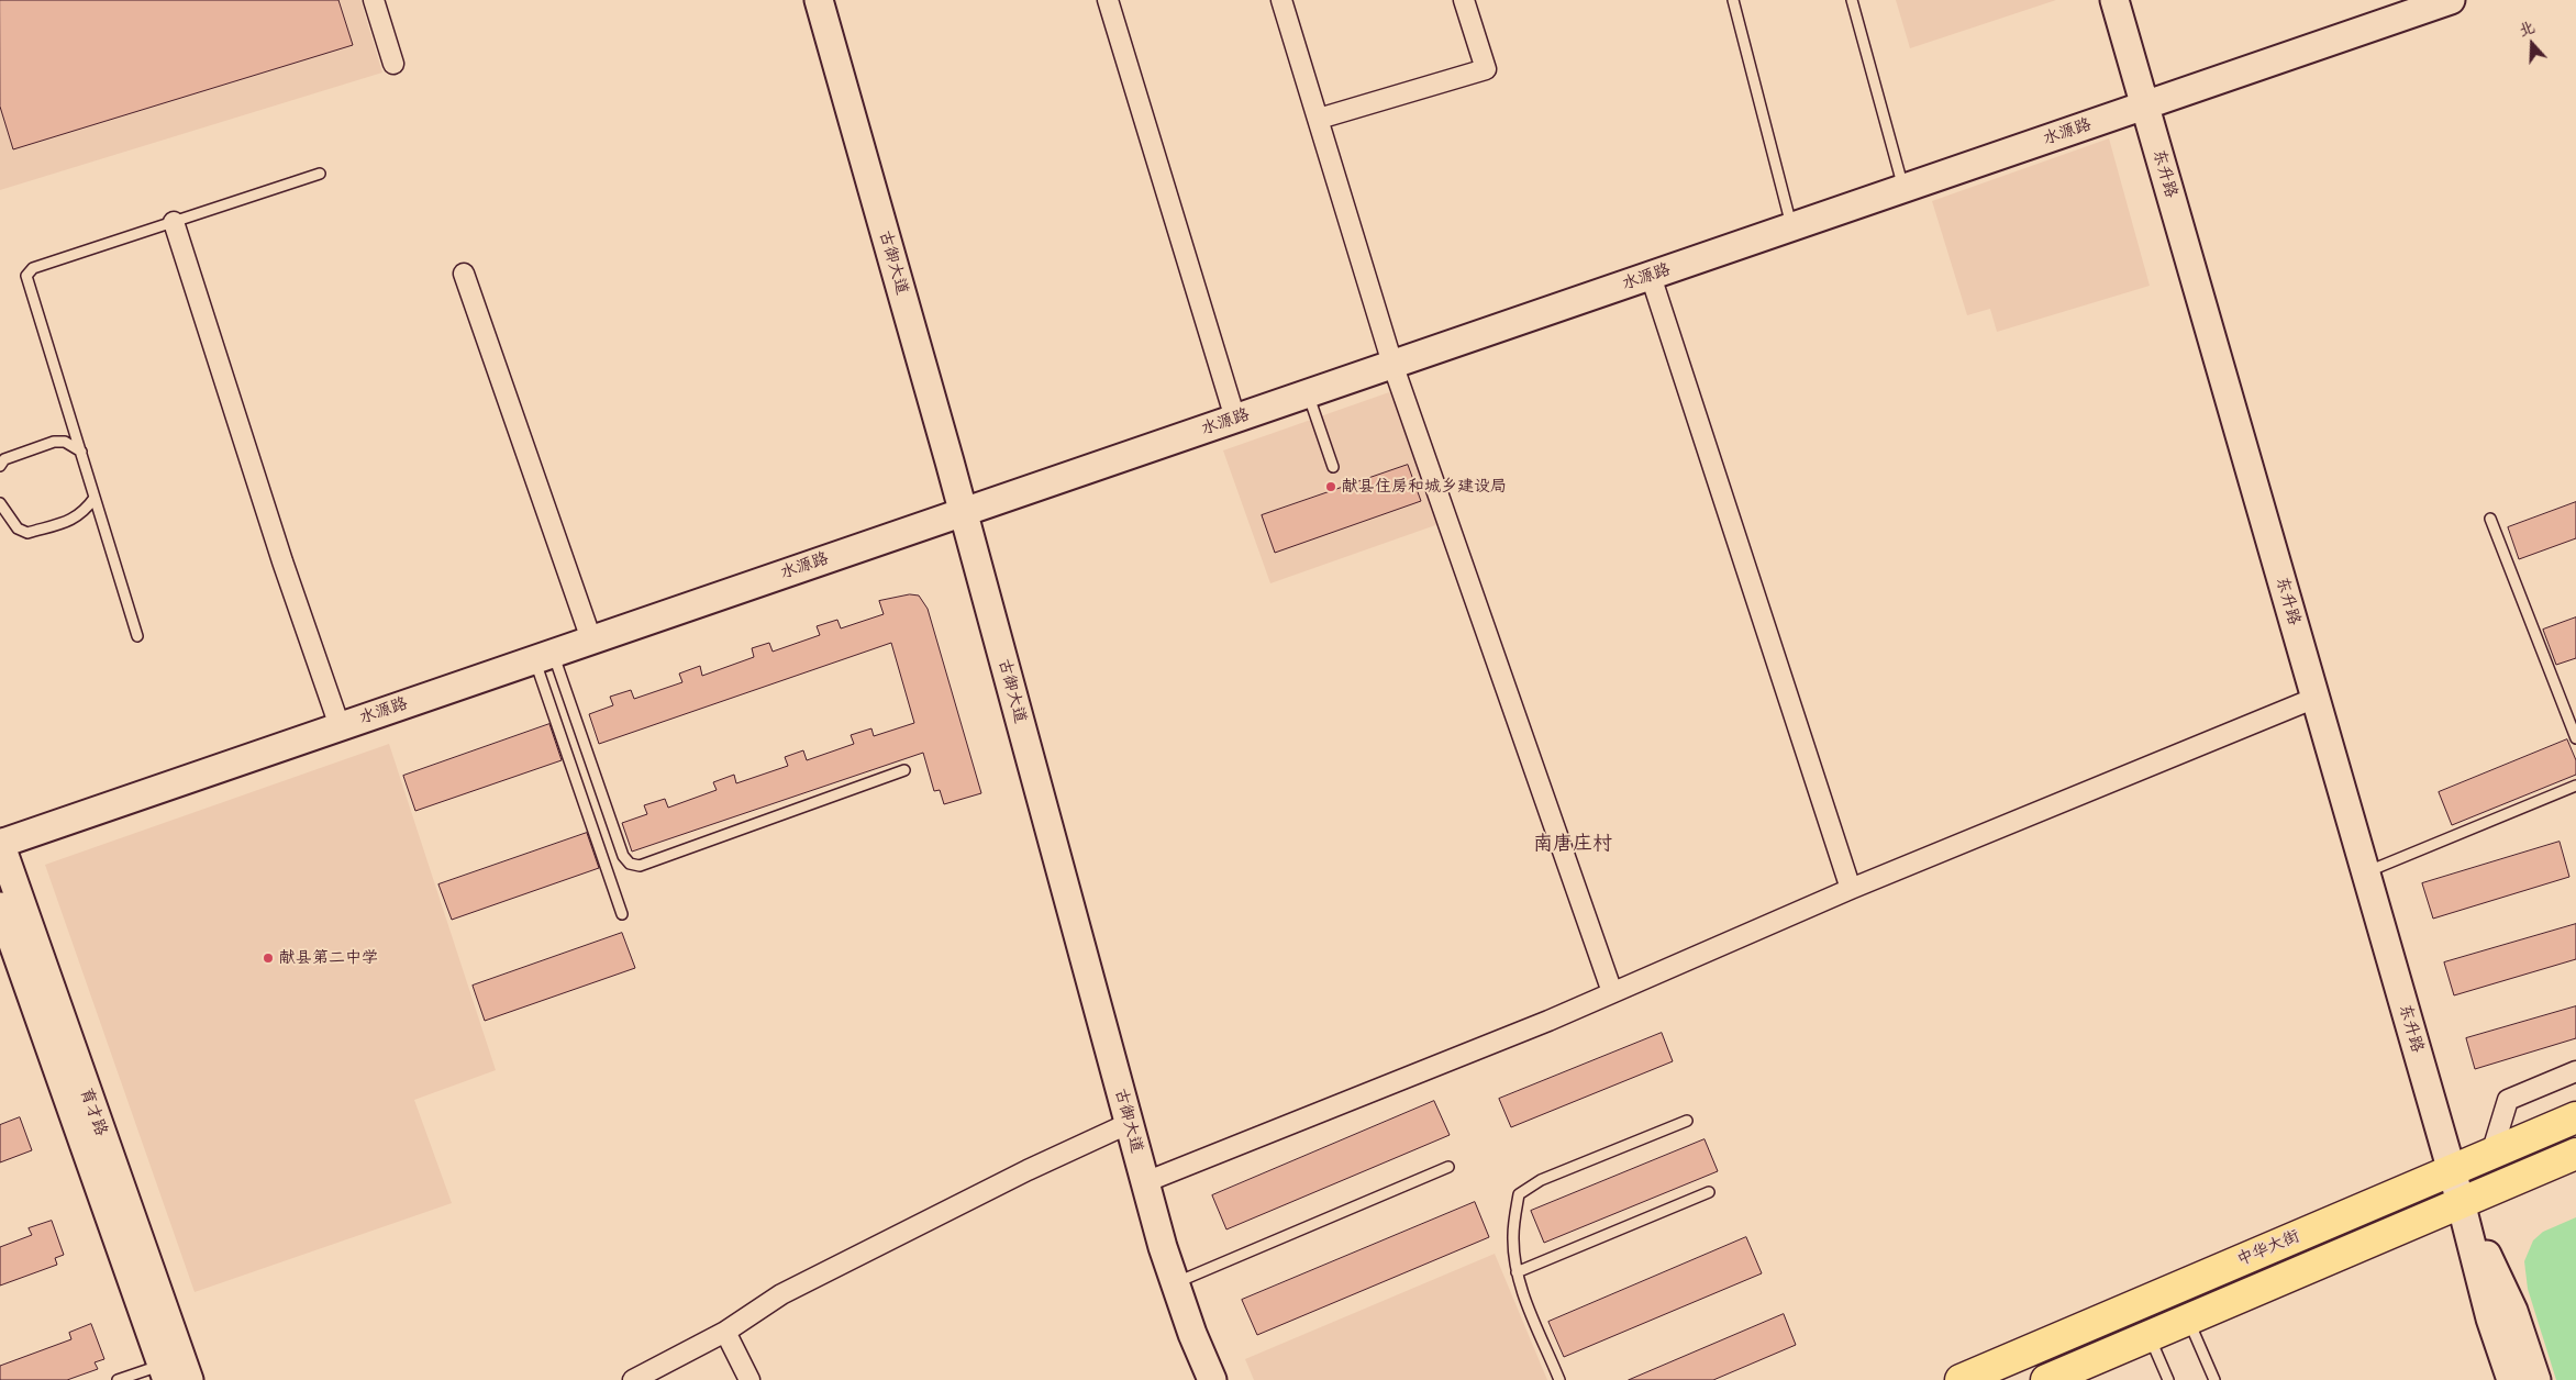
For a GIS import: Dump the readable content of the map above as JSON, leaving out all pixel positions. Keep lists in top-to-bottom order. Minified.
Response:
{"streets":{"main road":["中华大街"],"street":["水源路","东升路","古御大道","育才路"]},"crossings":[["水源路","东升路"],["水源路","古御大道"],["水源路","育才路"],["东升路","中华大街"]],"districts":["南唐庄村"],"places":["献县住房和城乡建设局","献县第二中学"],"north":"top"}
